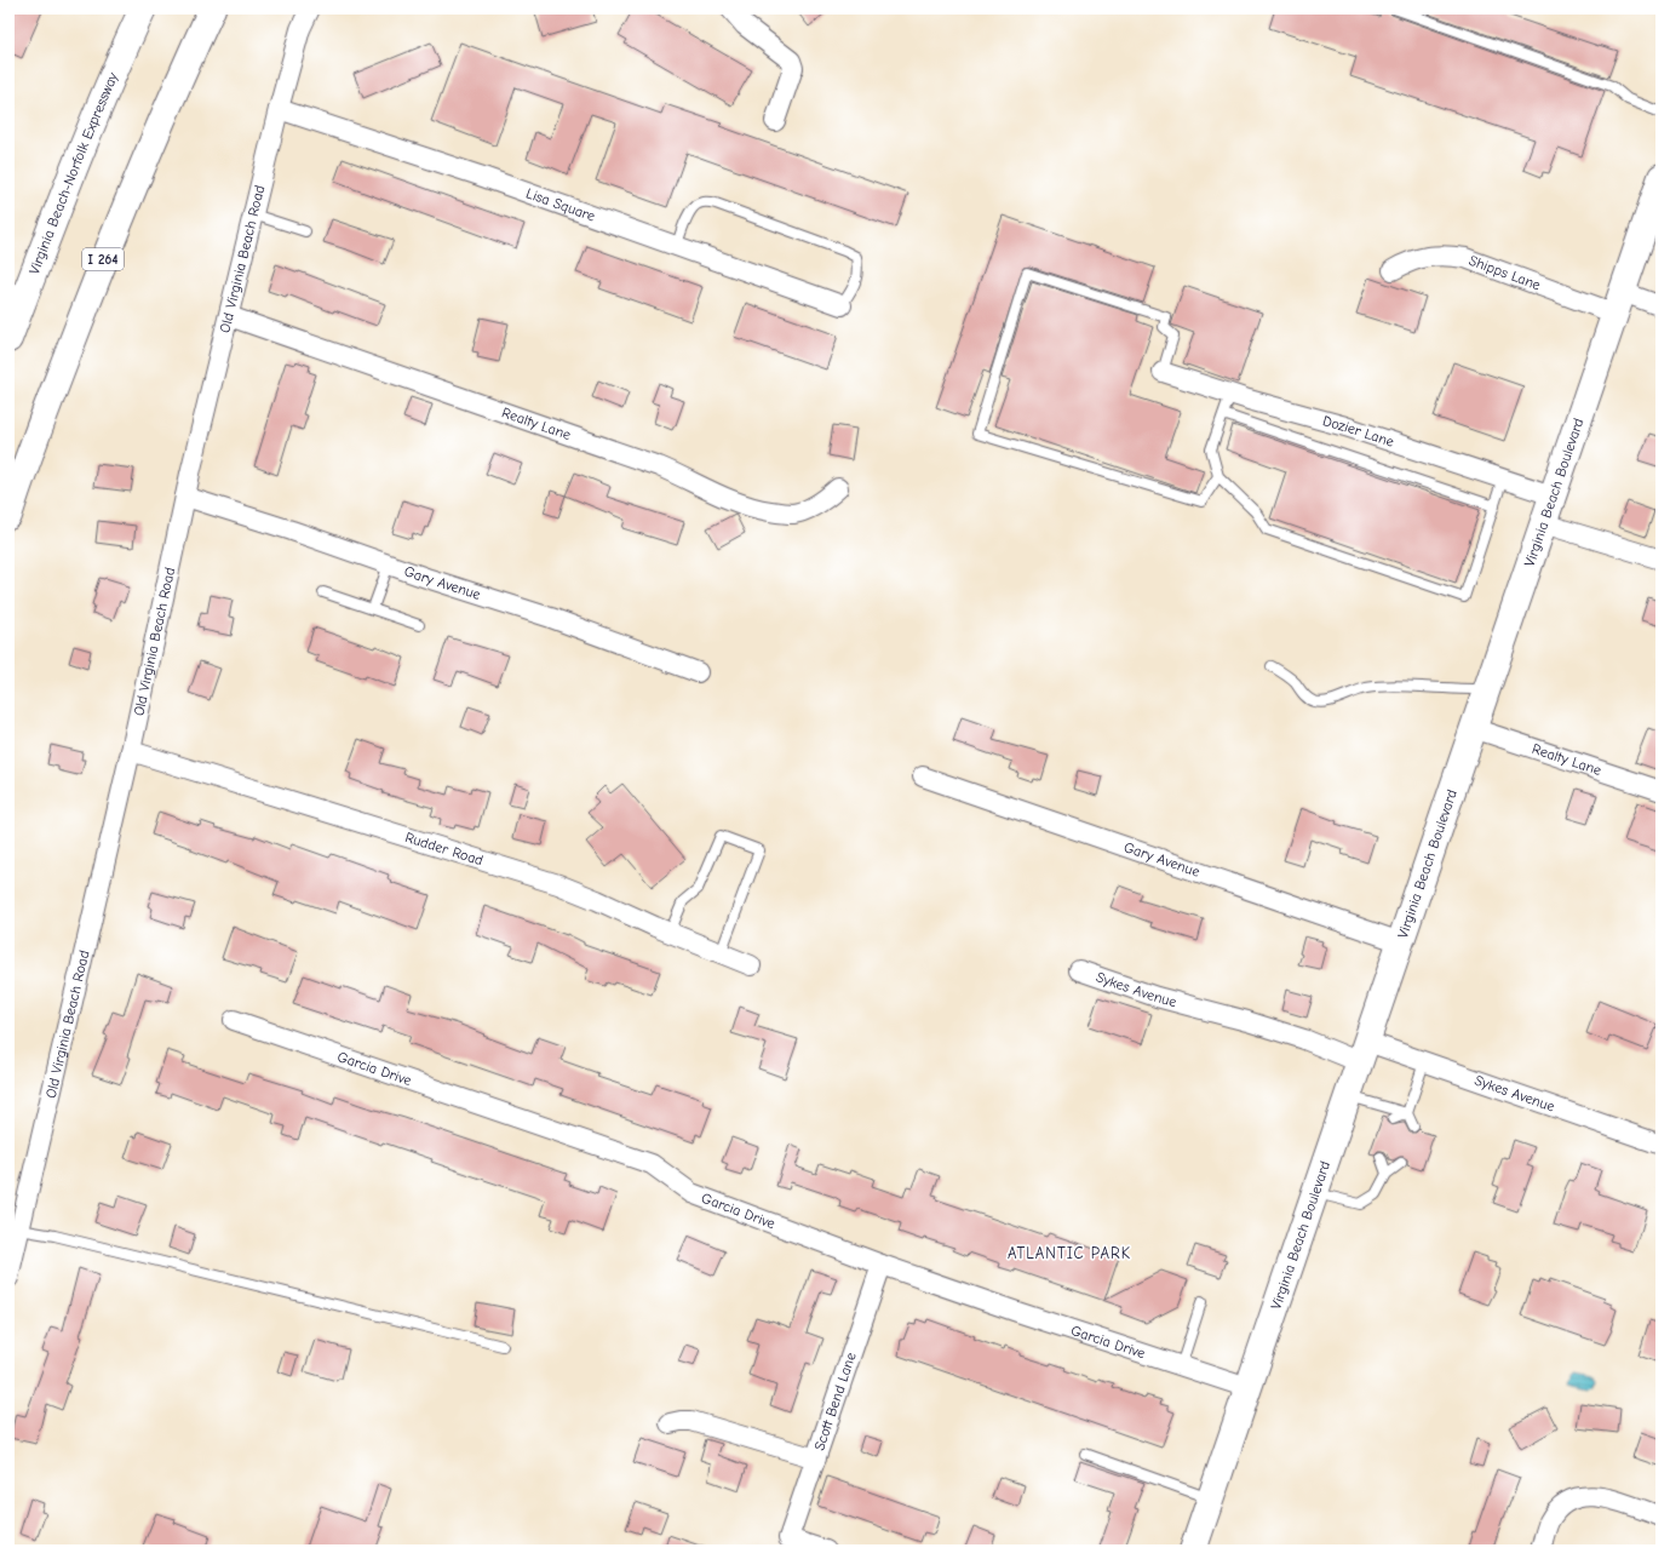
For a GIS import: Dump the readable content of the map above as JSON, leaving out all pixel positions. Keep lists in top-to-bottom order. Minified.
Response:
{"streets":{"main road":["Virginia Beach-Norfolk Expressway","I 264","Virginia Beach Boulevard"],"street":["Lisa Square","Old Virginia Beach Road","Shipps Lane","Realty Lane","Dozier Lane","Gary Avenue","Rudder Road","Sykes Avenue","Garcia Drive","Scott Bend Lane"]},"crossings":[["Lisa Square","Old Virginia Beach Road"],["Old Virginia Beach Road","Realty Lane"],["Old Virginia Beach Road","Gary Avenue"],["Old Virginia Beach Road","Rudder Road"],["Shipps Lane","Virginia Beach Boulevard"],["Realty Lane","Virginia Beach Boulevard"],["Dozier Lane","Virginia Beach Boulevard"],["Virginia Beach Boulevard","Gary Avenue"],["Virginia Beach Boulevard","Sykes Avenue"],["Virginia Beach Boulevard","Garcia Drive"],["Garcia Drive","Scott Bend Lane"]],"districts":["ATLANTIC PARK"]}
